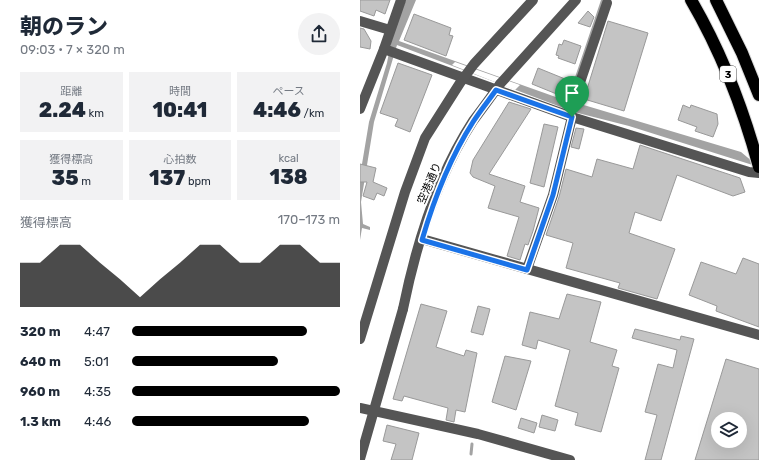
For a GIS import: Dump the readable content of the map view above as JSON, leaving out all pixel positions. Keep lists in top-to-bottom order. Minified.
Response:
{"streets":{"highway":["3"],"street":["空港通り"]},"page":{"heading":["朝のラン","09:03 · 7 × 320 m"],"stats":[["距離","2.24 km"],["時間","10:41"],["ペース","4:46 /km"],["獲得標高","35 m"],["心拍数","137 bpm"],["kcal","138"]],"chart":["獲得標高","170–173 m"],"list":[{"name":"320 m","note":"4:47"},{"name":"640 m","note":"5:01"},{"name":"960 m","note":"4:35"},{"name":"1.3 km","note":"4:46"}]}}
